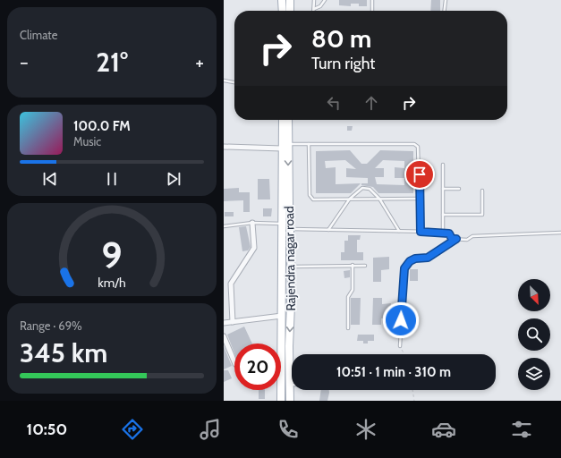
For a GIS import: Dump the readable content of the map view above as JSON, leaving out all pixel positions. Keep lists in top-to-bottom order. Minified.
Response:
{"streets":{"main road":["Rajendra nagar road"]},"north":"bottom right","page":{"tile":["Climate",["Range · 69%","345 km"]],"turn":["80 m","Turn right"],"heat":["−","21°","+"],"song":["100.0 FM","Music"],"limit":"20","trip":"10:51 · 1 min · 310 m","tabs":"10:50","gauge":["9","km/h"]}}
